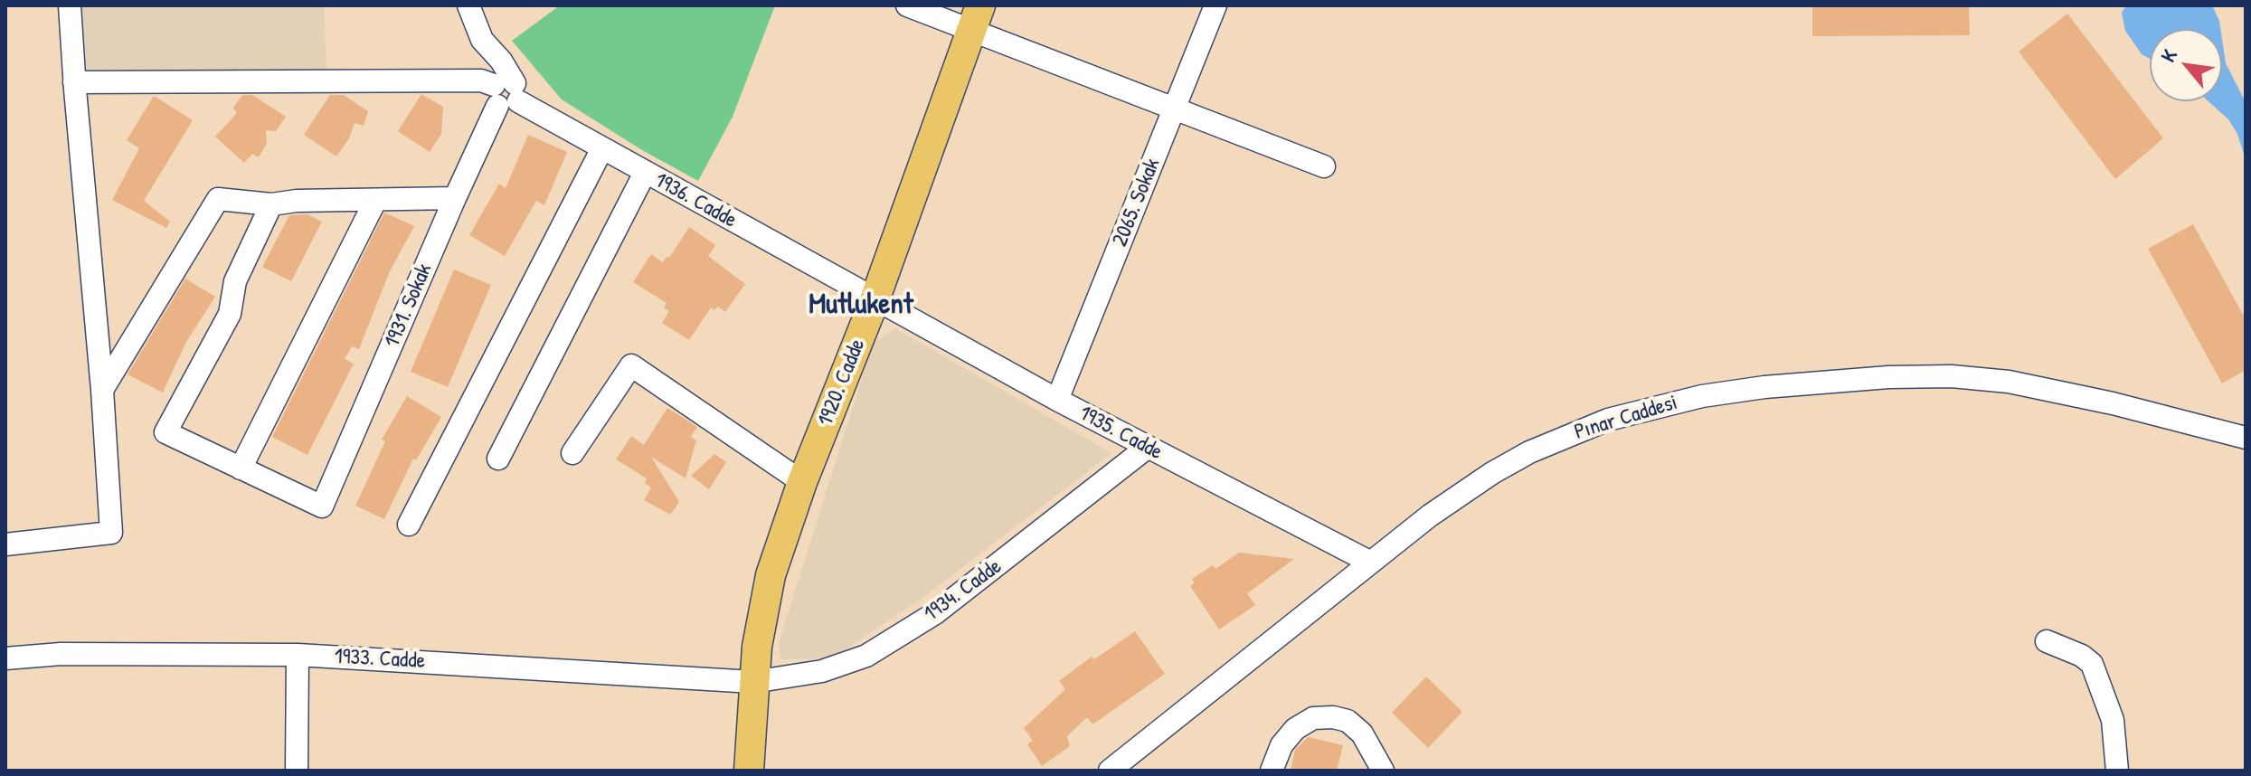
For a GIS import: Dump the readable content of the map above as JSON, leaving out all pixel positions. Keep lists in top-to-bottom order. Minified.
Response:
{"streets":{"main road":["1920. Cadde"],"street":["1936. Cadde","2065. Sokak","1931. Sokak","Pınar Caddesi","1935. Cadde","1934. Cadde","1933. Cadde"]},"crossings":[["1936. Cadde","1931. Sokak"],["1936. Cadde","1920. Cadde"],["1936. Cadde","1935. Cadde"],["2065. Sokak","1935. Cadde"],["1920. Cadde","1935. Cadde"],["1920. Cadde","1934. Cadde"],["1920. Cadde","1933. Cadde"],["Pınar Caddesi","1935. Cadde"],["1935. Cadde","1934. Cadde"],["1934. Cadde","1933. Cadde"]],"districts":["Mutlukent"],"north":"top left"}
